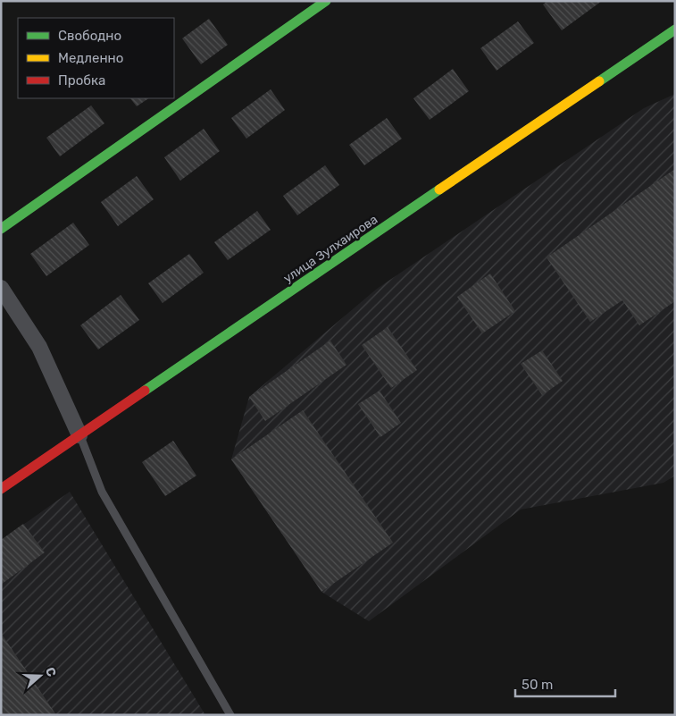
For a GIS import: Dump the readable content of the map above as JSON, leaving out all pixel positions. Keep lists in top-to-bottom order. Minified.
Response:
{"streets":{"street":["улица Зулхаирова"]},"legend":["Свободно","Медленно","Пробка"],"scale_bar":"50 m","north":"right"}
